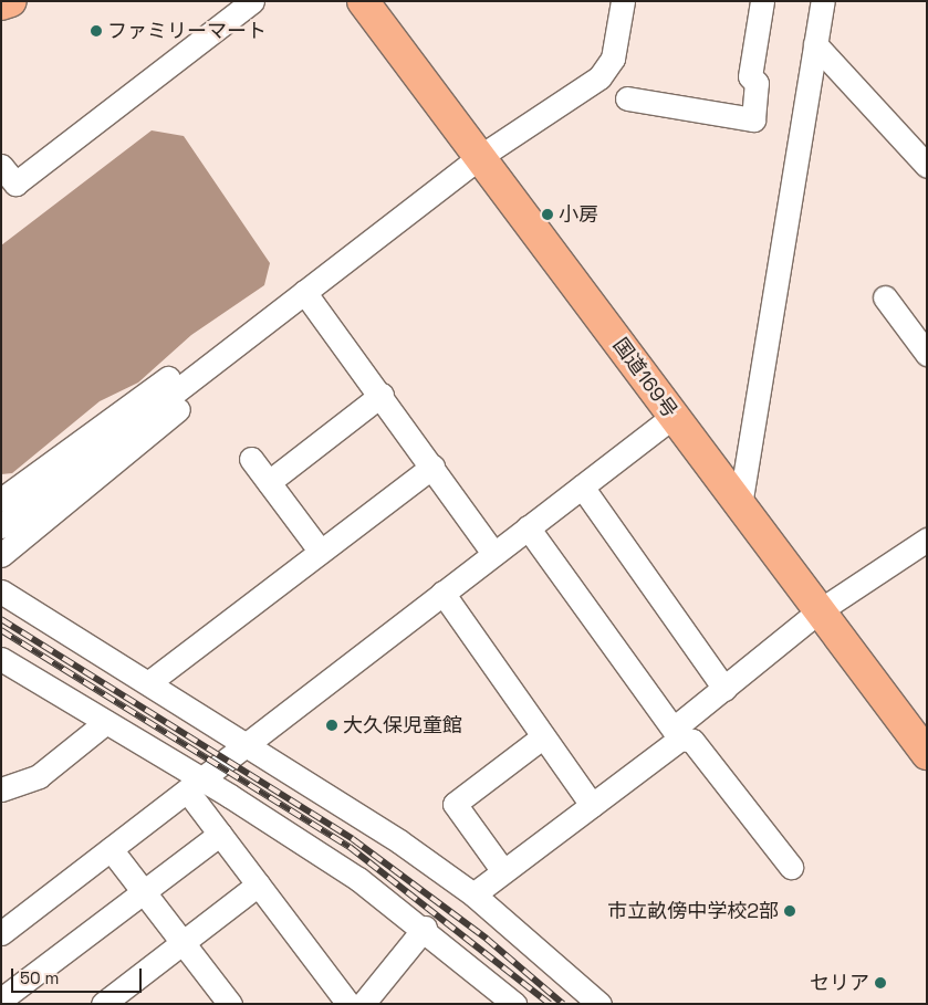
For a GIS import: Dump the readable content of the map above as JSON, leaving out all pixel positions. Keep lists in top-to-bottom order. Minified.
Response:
{"streets":{"highway":["国道169号"]},"places":["ファミリーマート","小房","大久保児童館","市立畝傍中学校2部","セリア"],"scale_bar":"50 m"}
